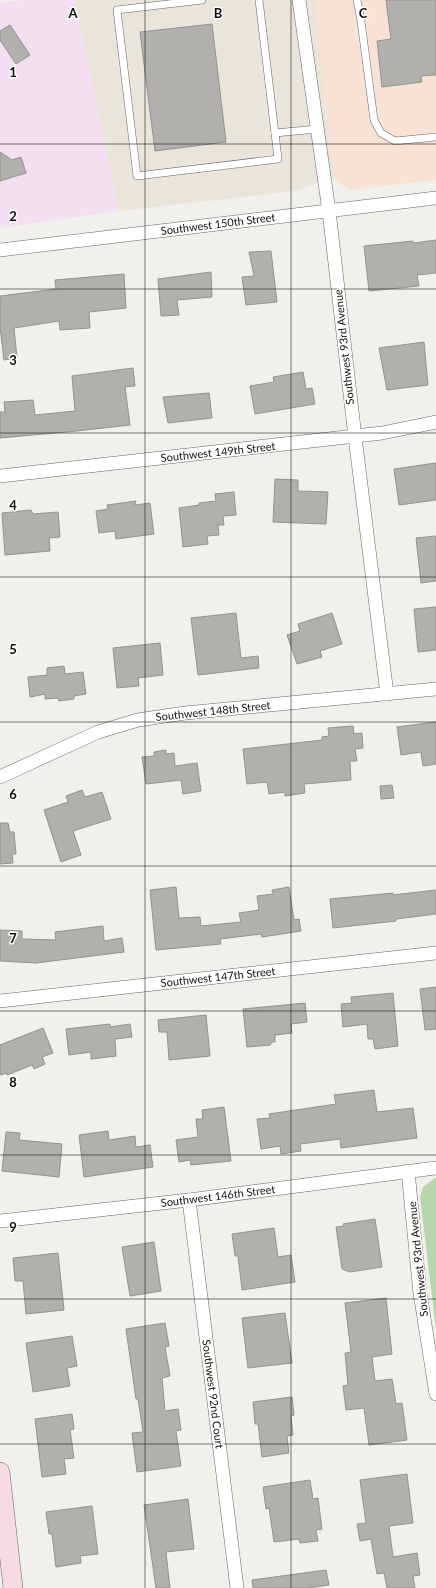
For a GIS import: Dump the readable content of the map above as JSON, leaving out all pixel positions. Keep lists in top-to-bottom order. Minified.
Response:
{"streets":{"street":["Southwest 150th Street","Southwest 93rd Avenue","Southwest 149th Street","Southwest 148th Street","Southwest 147th Street","Southwest 146th Street","Southwest 92nd Court"]},"crossings":[["Southwest 150th Street","Southwest 93rd Avenue"],["Southwest 93rd Avenue","Southwest 149th Street"],["Southwest 93rd Avenue","Southwest 148th Street"],["Southwest 93rd Avenue","Southwest 146th Street"],["Southwest 146th Street","Southwest 92nd Court"]],"grid":{"columns":["A","B","C"],"rows":["1","2","3","4","5","6","7","8","9"]}}
